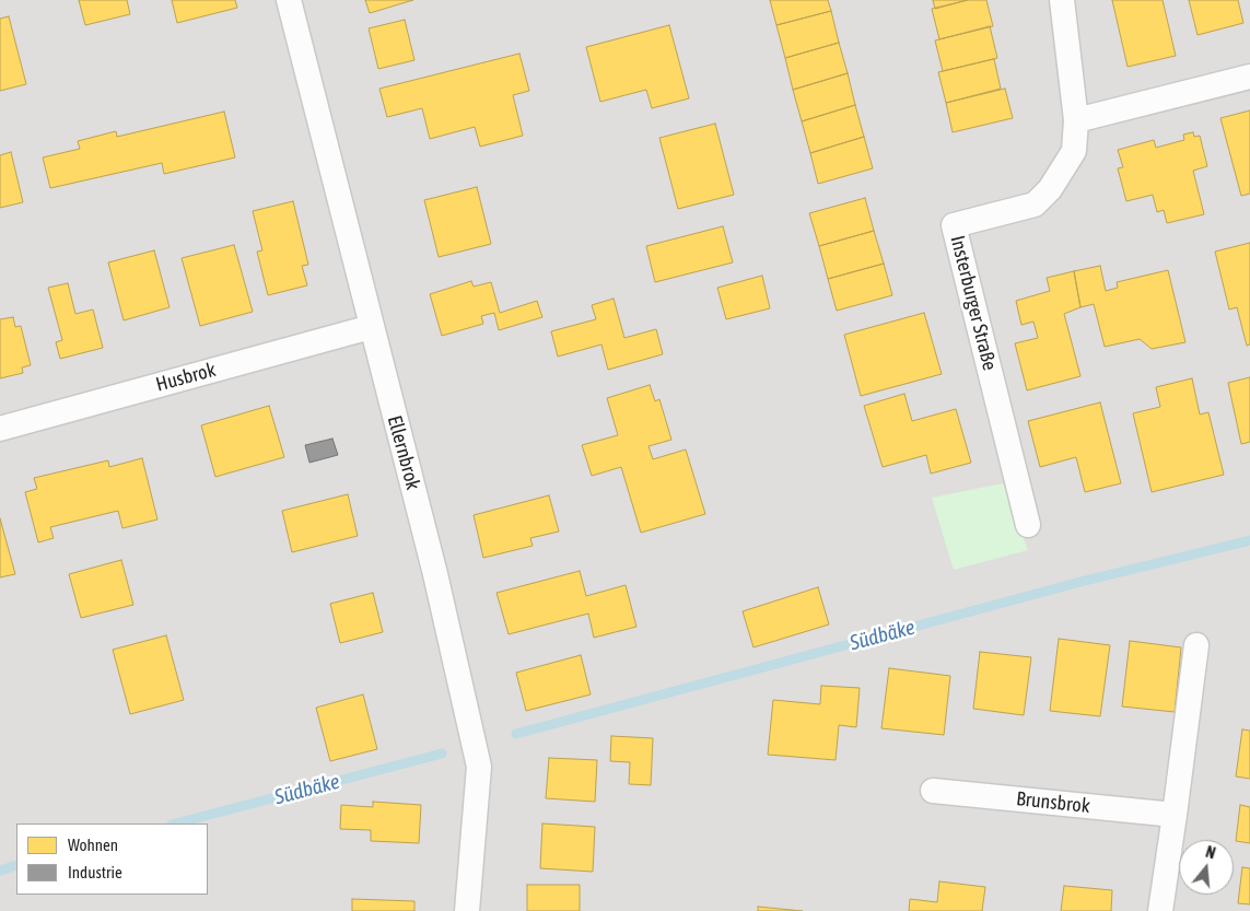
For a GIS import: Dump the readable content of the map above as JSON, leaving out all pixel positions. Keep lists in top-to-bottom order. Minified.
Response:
{"streets":{"street":["Insterburger Straße","Husbrok","Ellernbrok","Brunsbrok"]},"crossings":[["Husbrok","Ellernbrok"]],"water":["Südbäke"],"legend":["Wohnen","Industrie"],"north":"top"}
